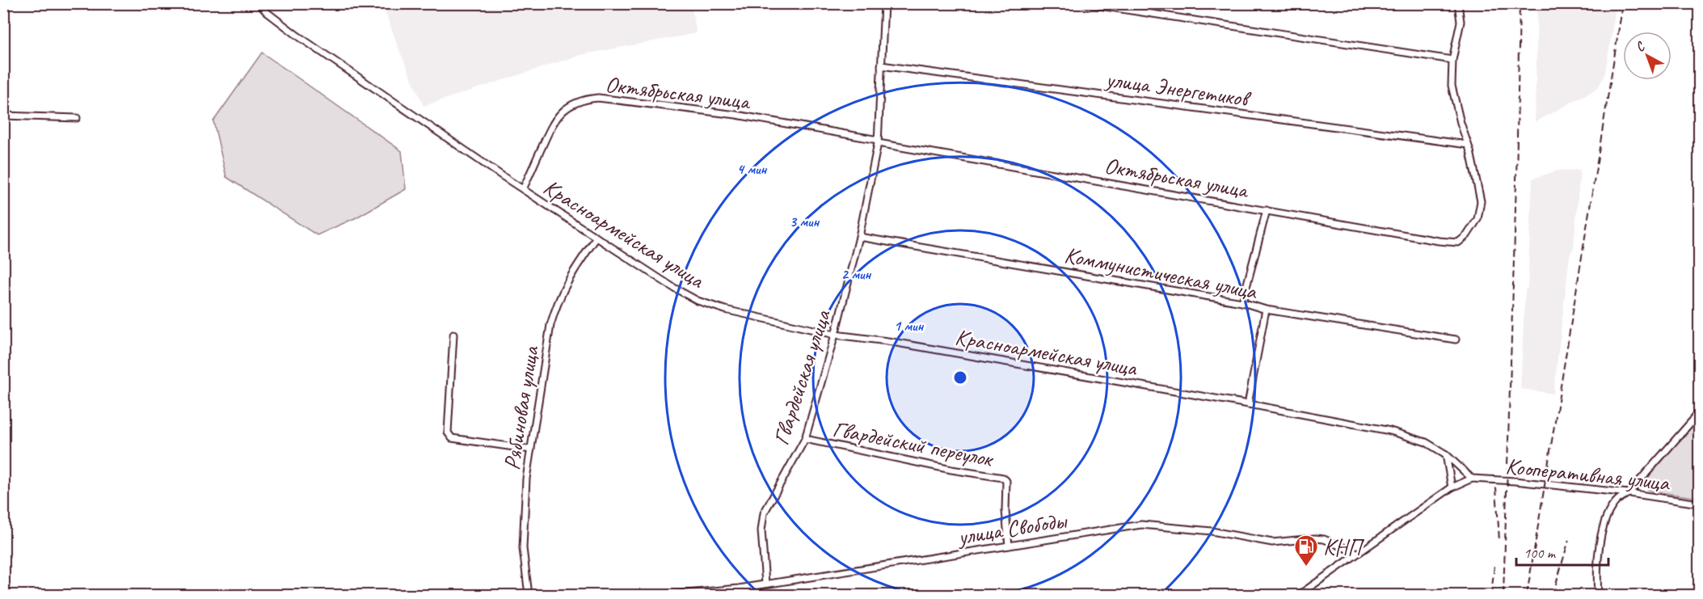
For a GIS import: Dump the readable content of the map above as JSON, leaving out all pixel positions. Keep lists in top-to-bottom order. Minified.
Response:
{"streets":{"street":["улица Энергетиков","Октябрьская улица","Красноармейская улица","Коммунистическая улица","Гвардейская улица","Рябиновая улица","Гвардейский переулок","Кооперативная улица","улица Свободы"]},"crossings":[["улица Энергетиков","Октябрьская улица"],["улица Энергетиков","Гвардейская улица"],["Октябрьская улица","Красноармейская улица"],["Октябрьская улица","Гвардейская улица"],["Красноармейская улица","Гвардейская улица"],["Красноармейская улица","Рябиновая улица"],["Красноармейская улица","Кооперативная улица"],["Коммунистическая улица","Гвардейская улица"],["Гвардейская улица","Гвардейский переулок"],["Гвардейская улица","улица Свободы"],["Гвардейский переулок","улица Свободы"],["Кооперативная улица","улица Свободы"]],"places":{"fuel station":["КНП"]},"scale_bar":"100 m","north":"top left","rings":["4 мин","3 мин","2 мин","1 мин"]}
